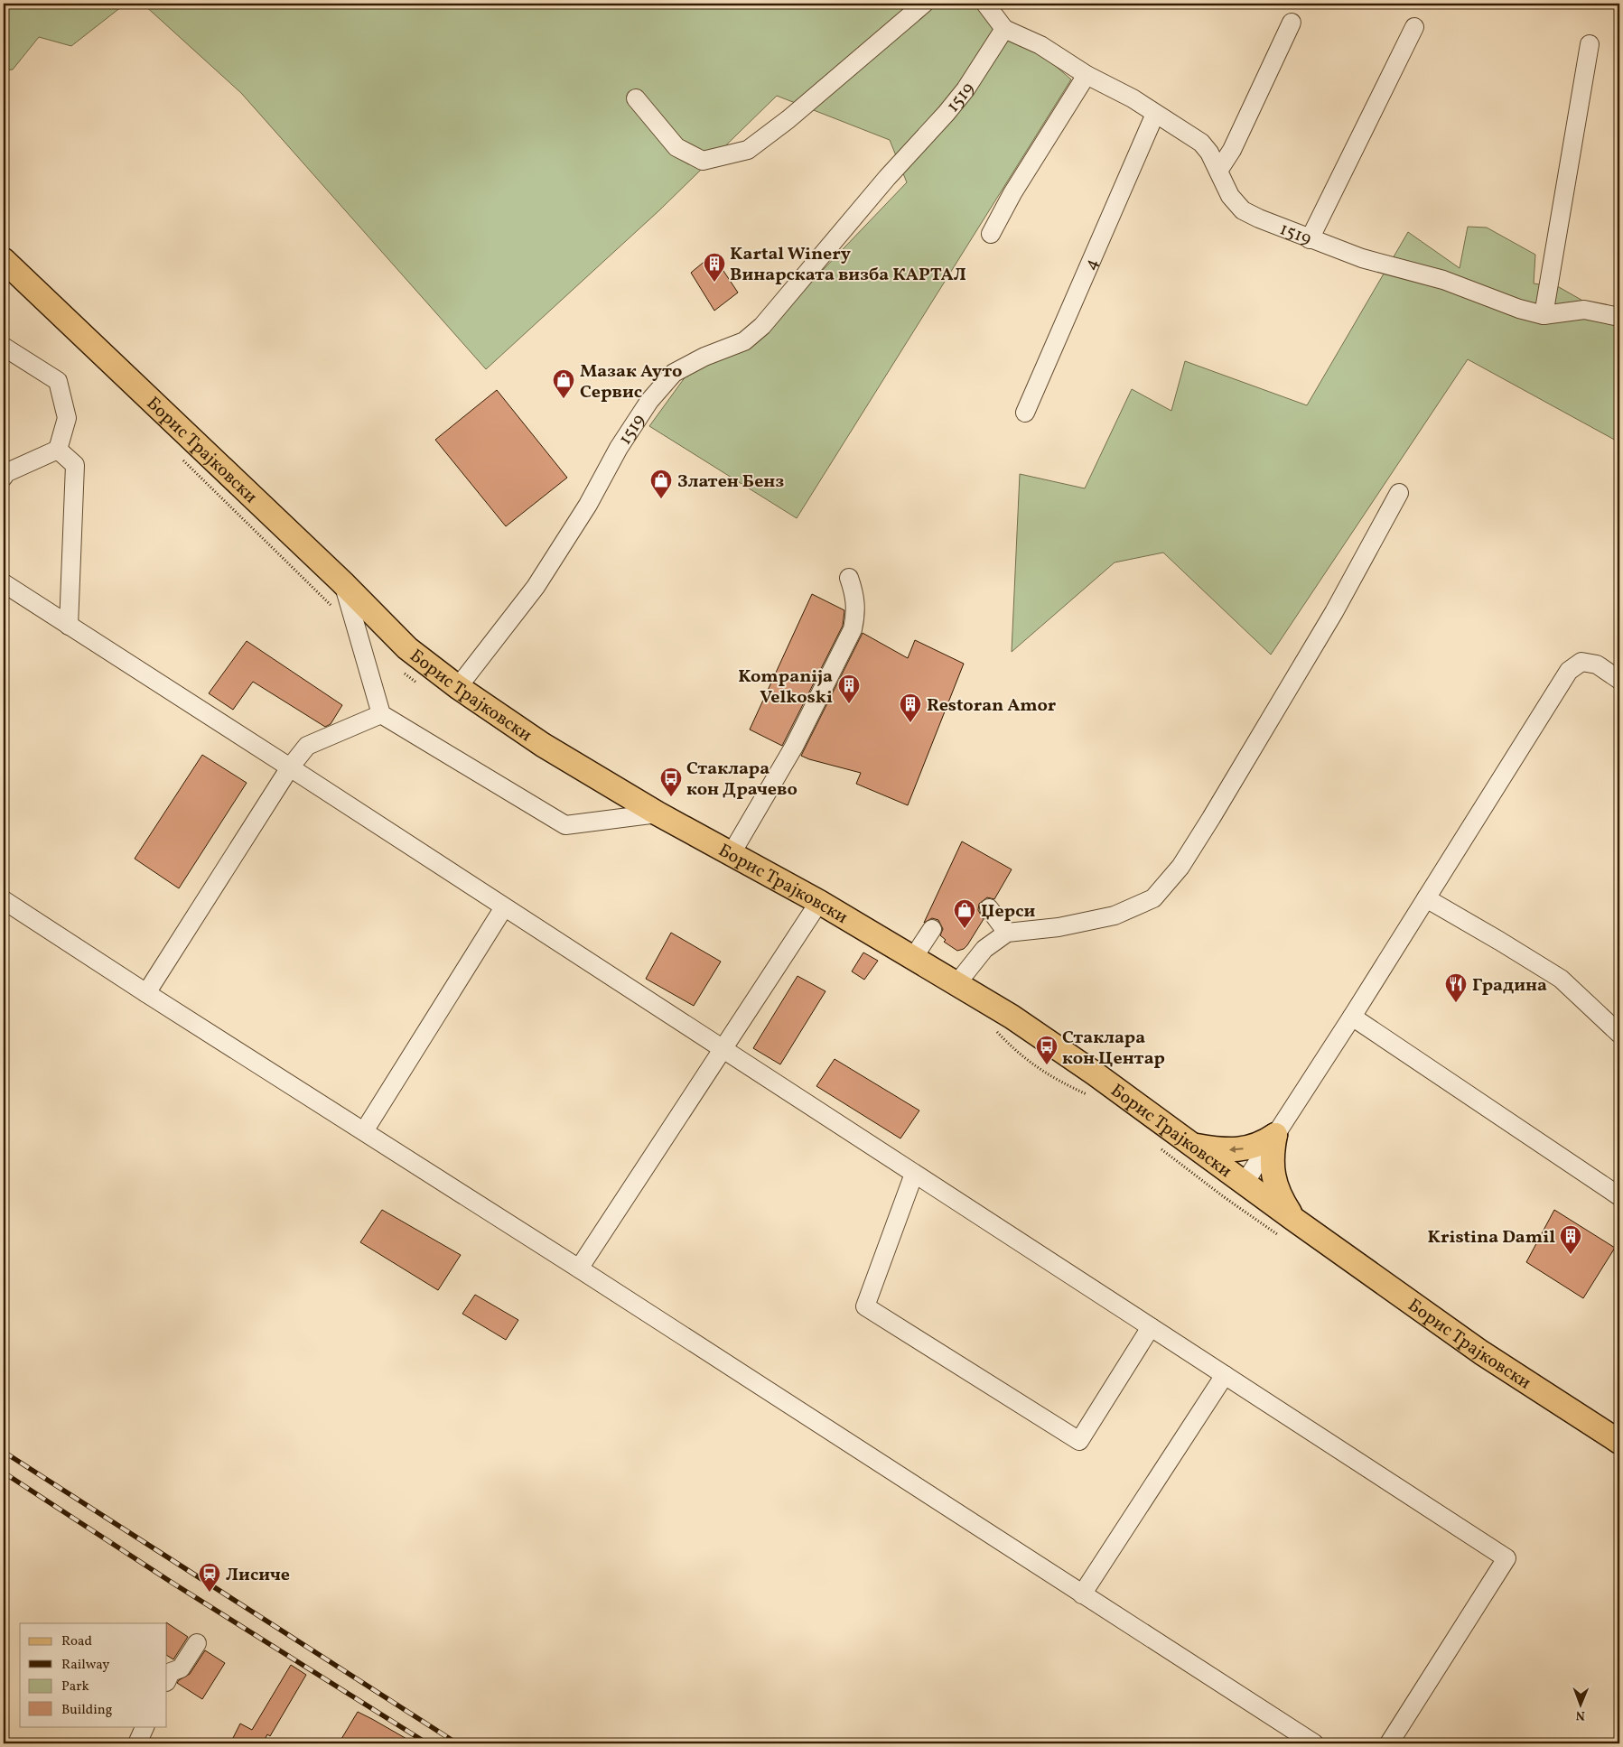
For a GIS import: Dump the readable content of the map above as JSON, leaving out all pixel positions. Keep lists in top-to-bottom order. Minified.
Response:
{"streets":{"main road":["Борис Трајковски"],"street":["1519","4"]},"crossings":[["1519","4"],["1519","Борис Трајковски"]],"places":{"building":["Kartal Winery Винарската визба КАРТАЛ","Kompanija Velkoski","Restoran Amor","Kristina Damil"],"shop":["Мазак Ауто Сервис","Златен Бенз","Џерси"],"bus stop":["Стаклара кон Драчево","Стаклара кон Центар"],"restaurant":["Градина"],"station":["Лисиче"]},"legend":["Road","Railway","Park","Building"],"north":"bottom"}
